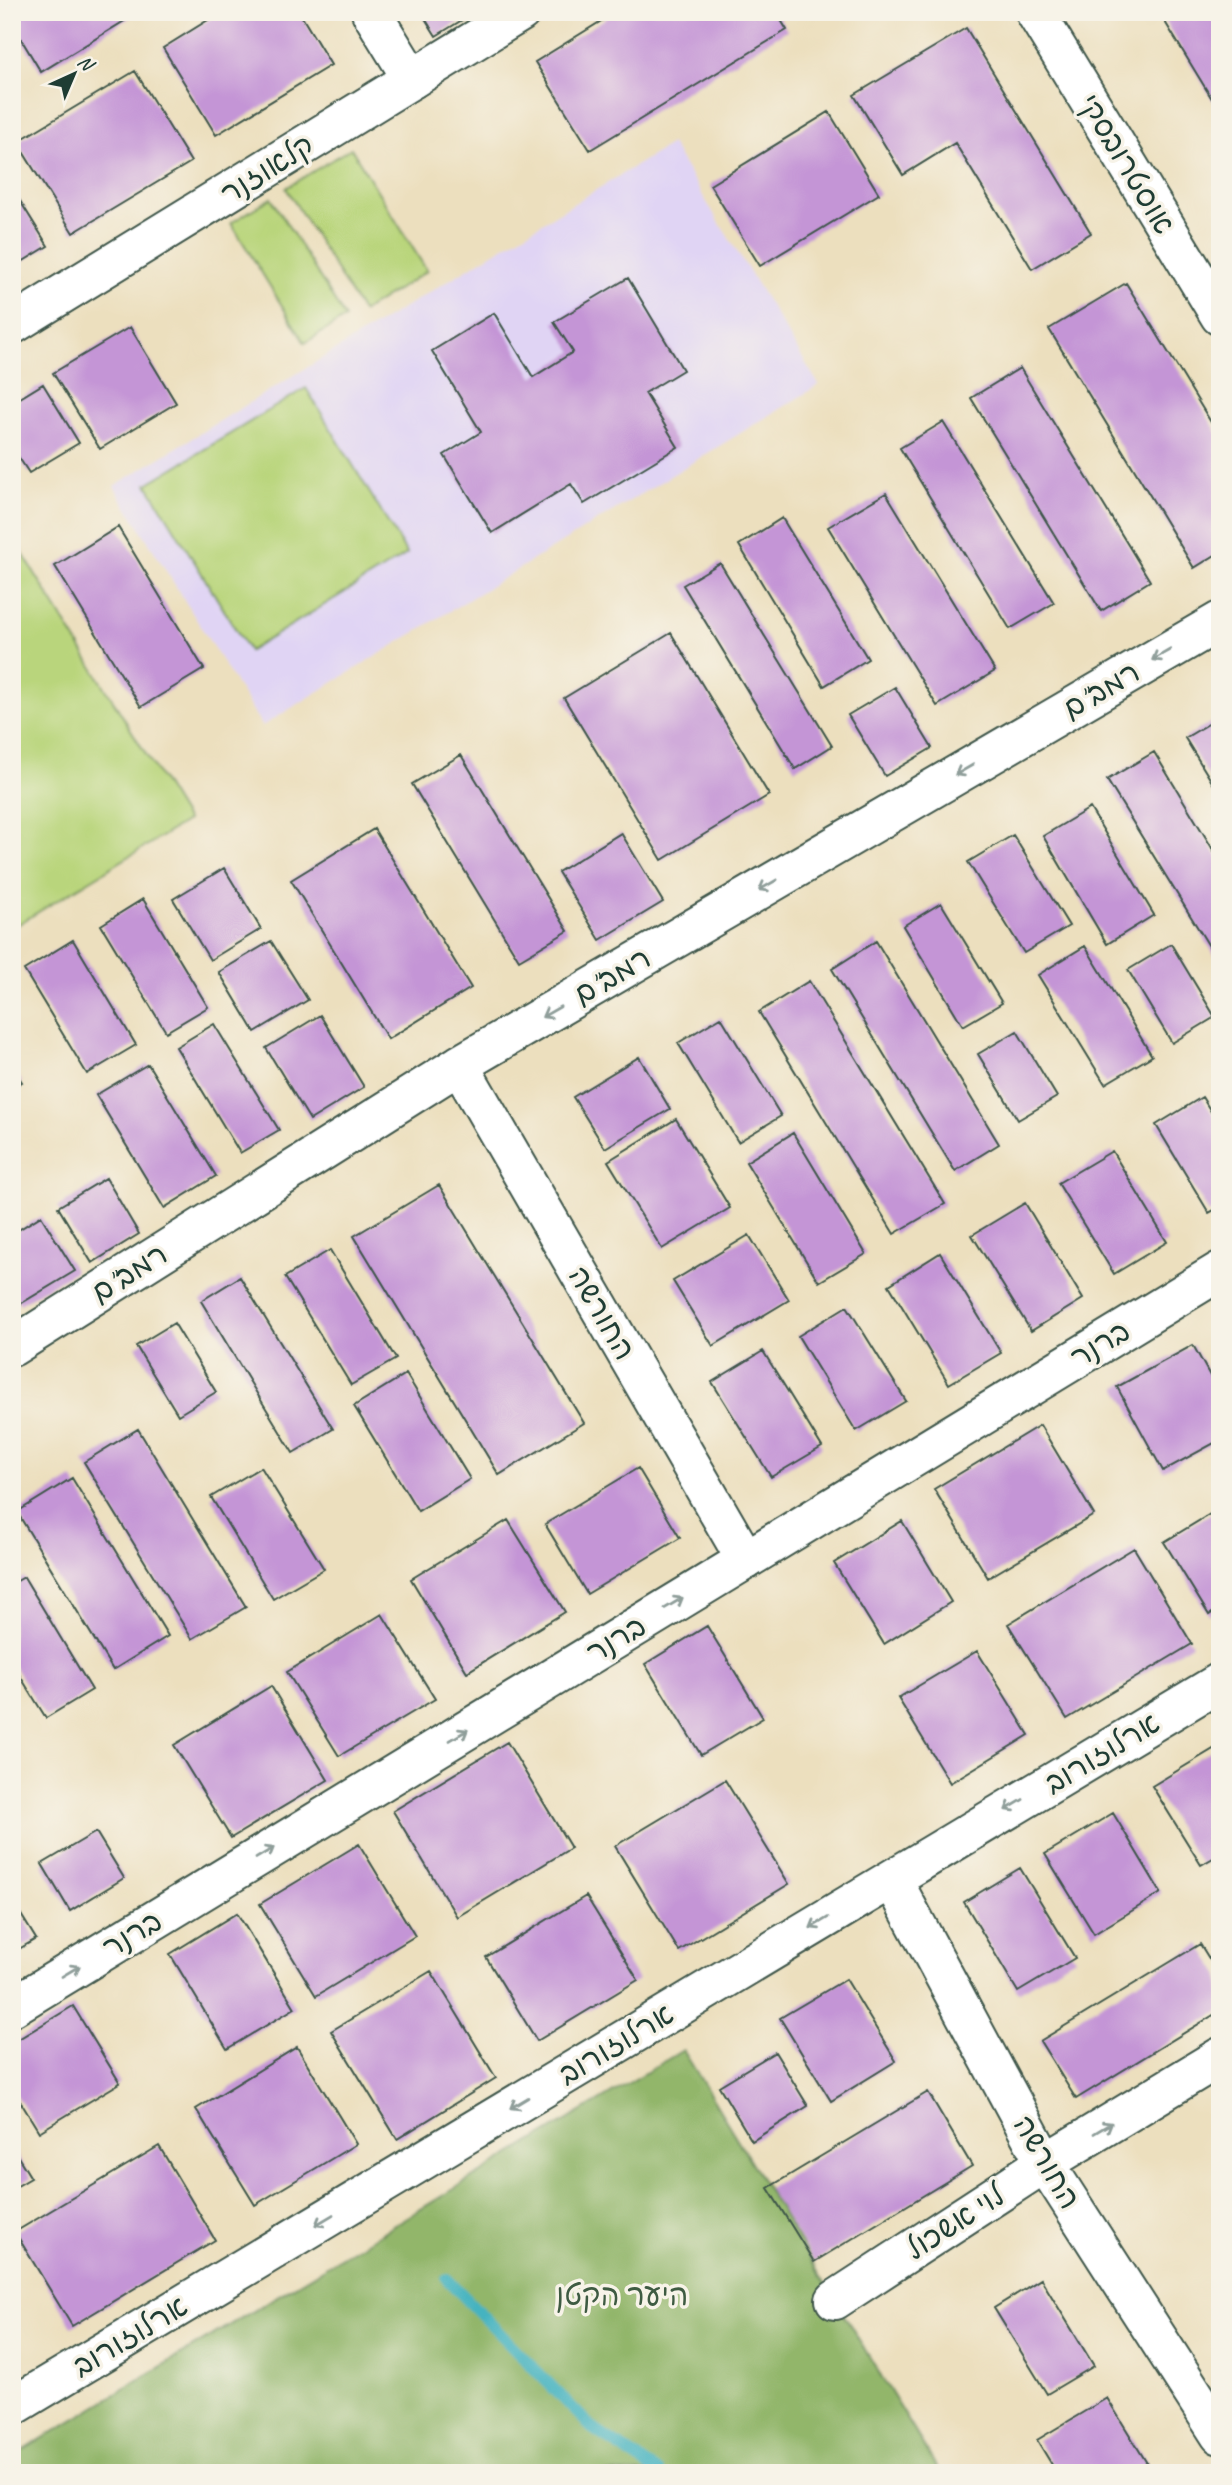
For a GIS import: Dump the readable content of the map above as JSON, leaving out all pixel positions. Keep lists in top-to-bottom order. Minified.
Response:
{"streets":{"street":["אוסטרובסקי","קלאוזנר","רמב\"ם","החורשה","ברנר","ארלוזורוב","לוי אשכול"]},"crossings":[["רמב\"ם","החורשה"],["החורשה","ברנר"],["החורשה","ארלוזורוב"],["החורשה","לוי אשכול"]],"one_way":["רמב\"ם","ברנר","ארלוזורוב","לוי אשכול"],"parks":["היער הקטן"],"north":"top right"}
